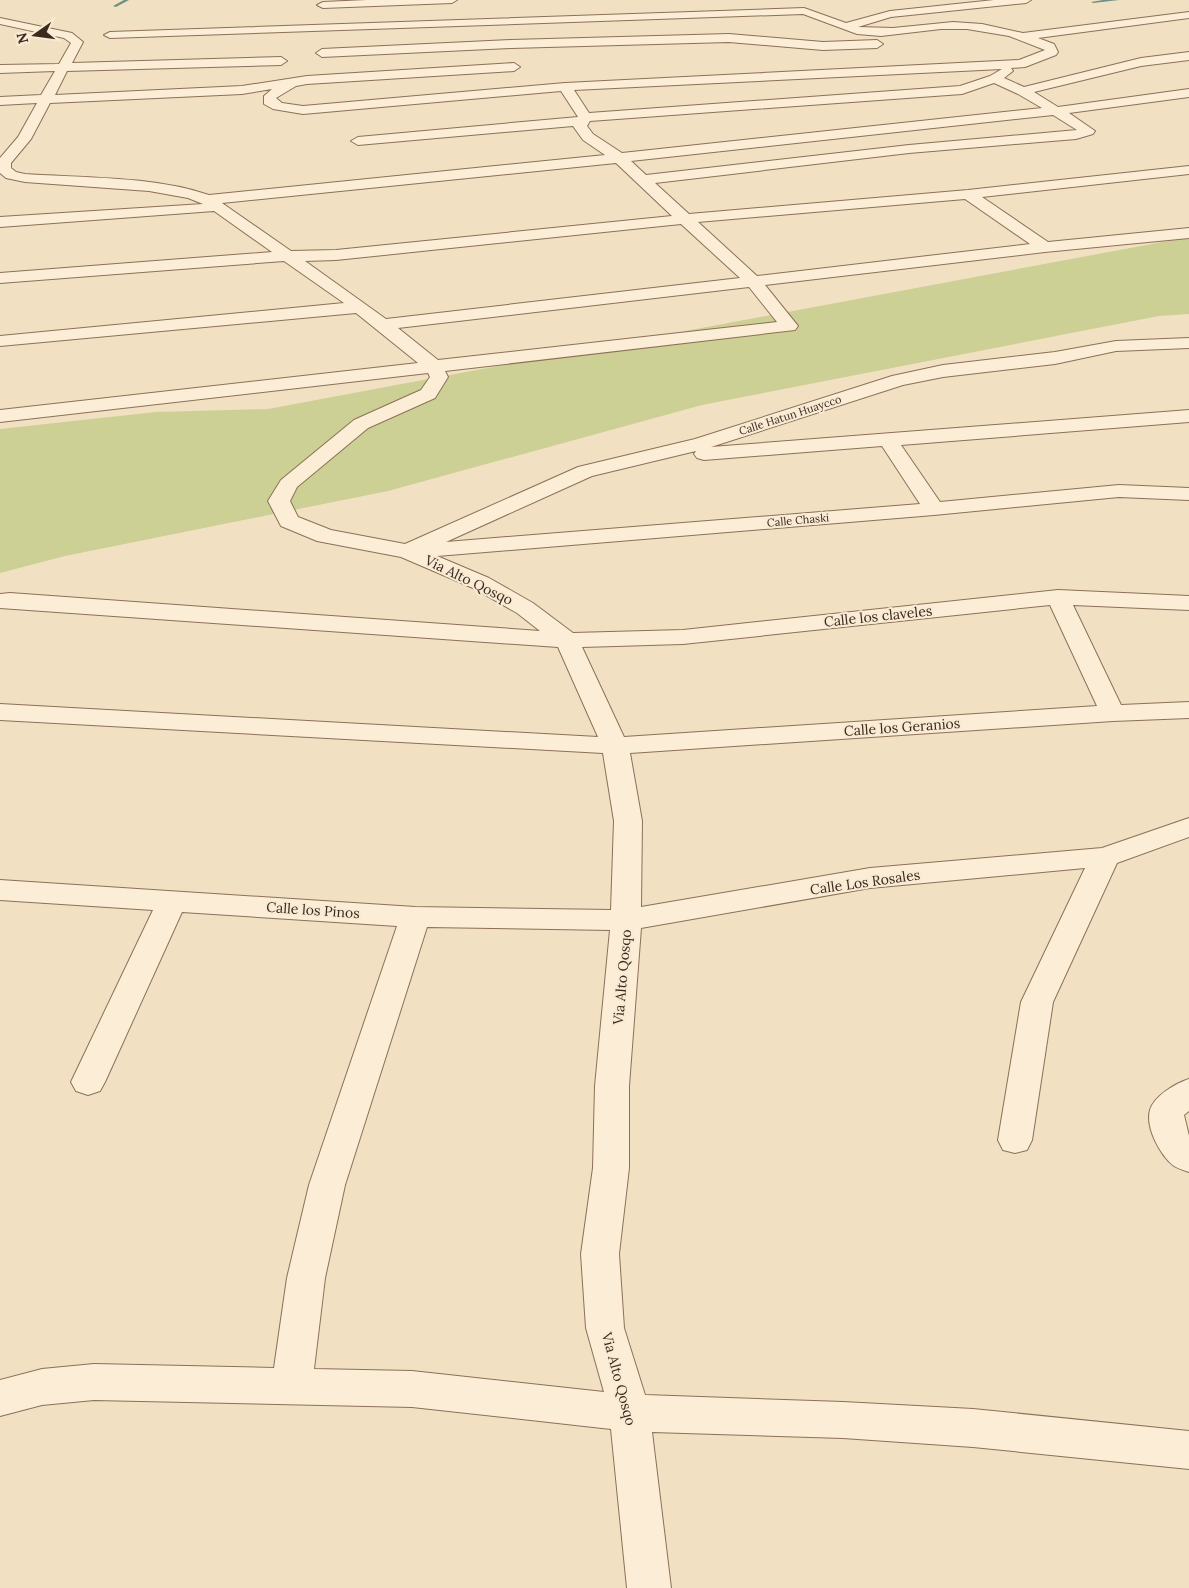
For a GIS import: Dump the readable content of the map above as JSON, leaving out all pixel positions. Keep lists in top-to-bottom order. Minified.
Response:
{"streets":{"street":["Calle Hatun Huaycco","Calle Chaski","Via Alto Qosqo","Calle los claveles","Calle los Geranios","Calle Los Rosales","Calle los Pinos"]},"crossings":[["Calle Hatun Huaycco","Calle Chaski"],["Calle Hatun Huaycco","Via Alto Qosqo"],["Calle Chaski","Via Alto Qosqo"],["Via Alto Qosqo","Calle los claveles"],["Via Alto Qosqo","Calle los Geranios"],["Via Alto Qosqo","Calle Los Rosales"],["Via Alto Qosqo","Calle los Pinos"],["Calle Los Rosales","Calle los Pinos"]],"north":"left"}
